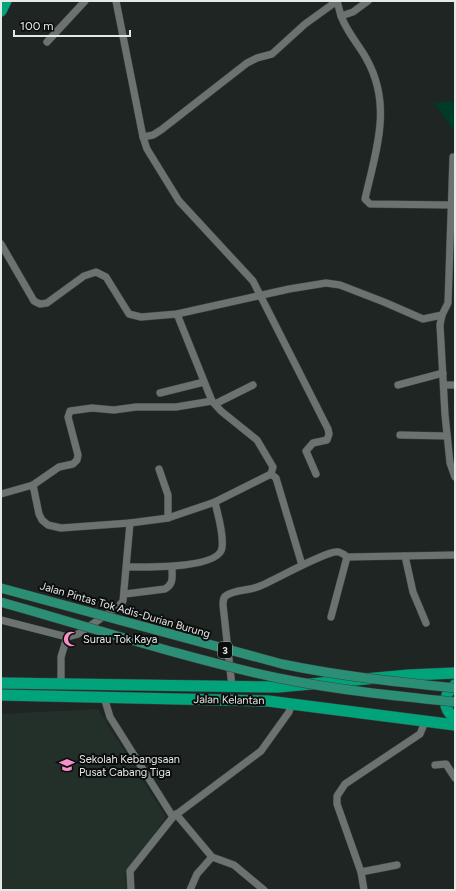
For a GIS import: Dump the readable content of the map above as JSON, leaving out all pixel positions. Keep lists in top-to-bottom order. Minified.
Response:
{"streets":{"highway":["Jalan Kelantan"],"main road":["Jalan Pintas Tok Adis-Durian Burung","3"]},"places":{"mosque":["Surau Tok Kaya"],"school or university":["Sekolah Kebangsaan Pusat Cabang Tiga"]},"scale_bar":"100 m"}
